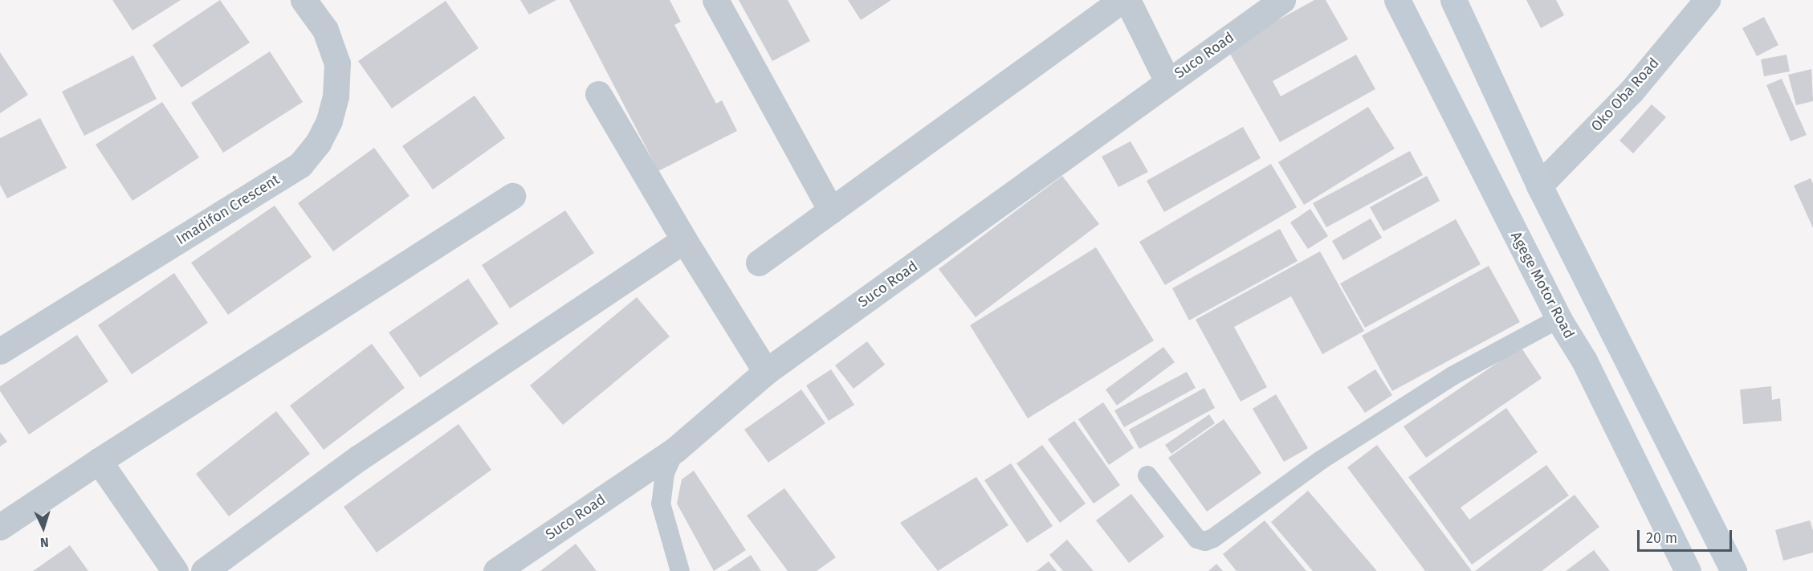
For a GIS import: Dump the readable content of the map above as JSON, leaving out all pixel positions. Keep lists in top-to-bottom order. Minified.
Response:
{"streets":{"main road":["Agege Motor Road"],"street":["Suco Road","Oko Oba Road","Imadifon Crescent"]},"scale_bar":"20 m","north":"bottom"}
